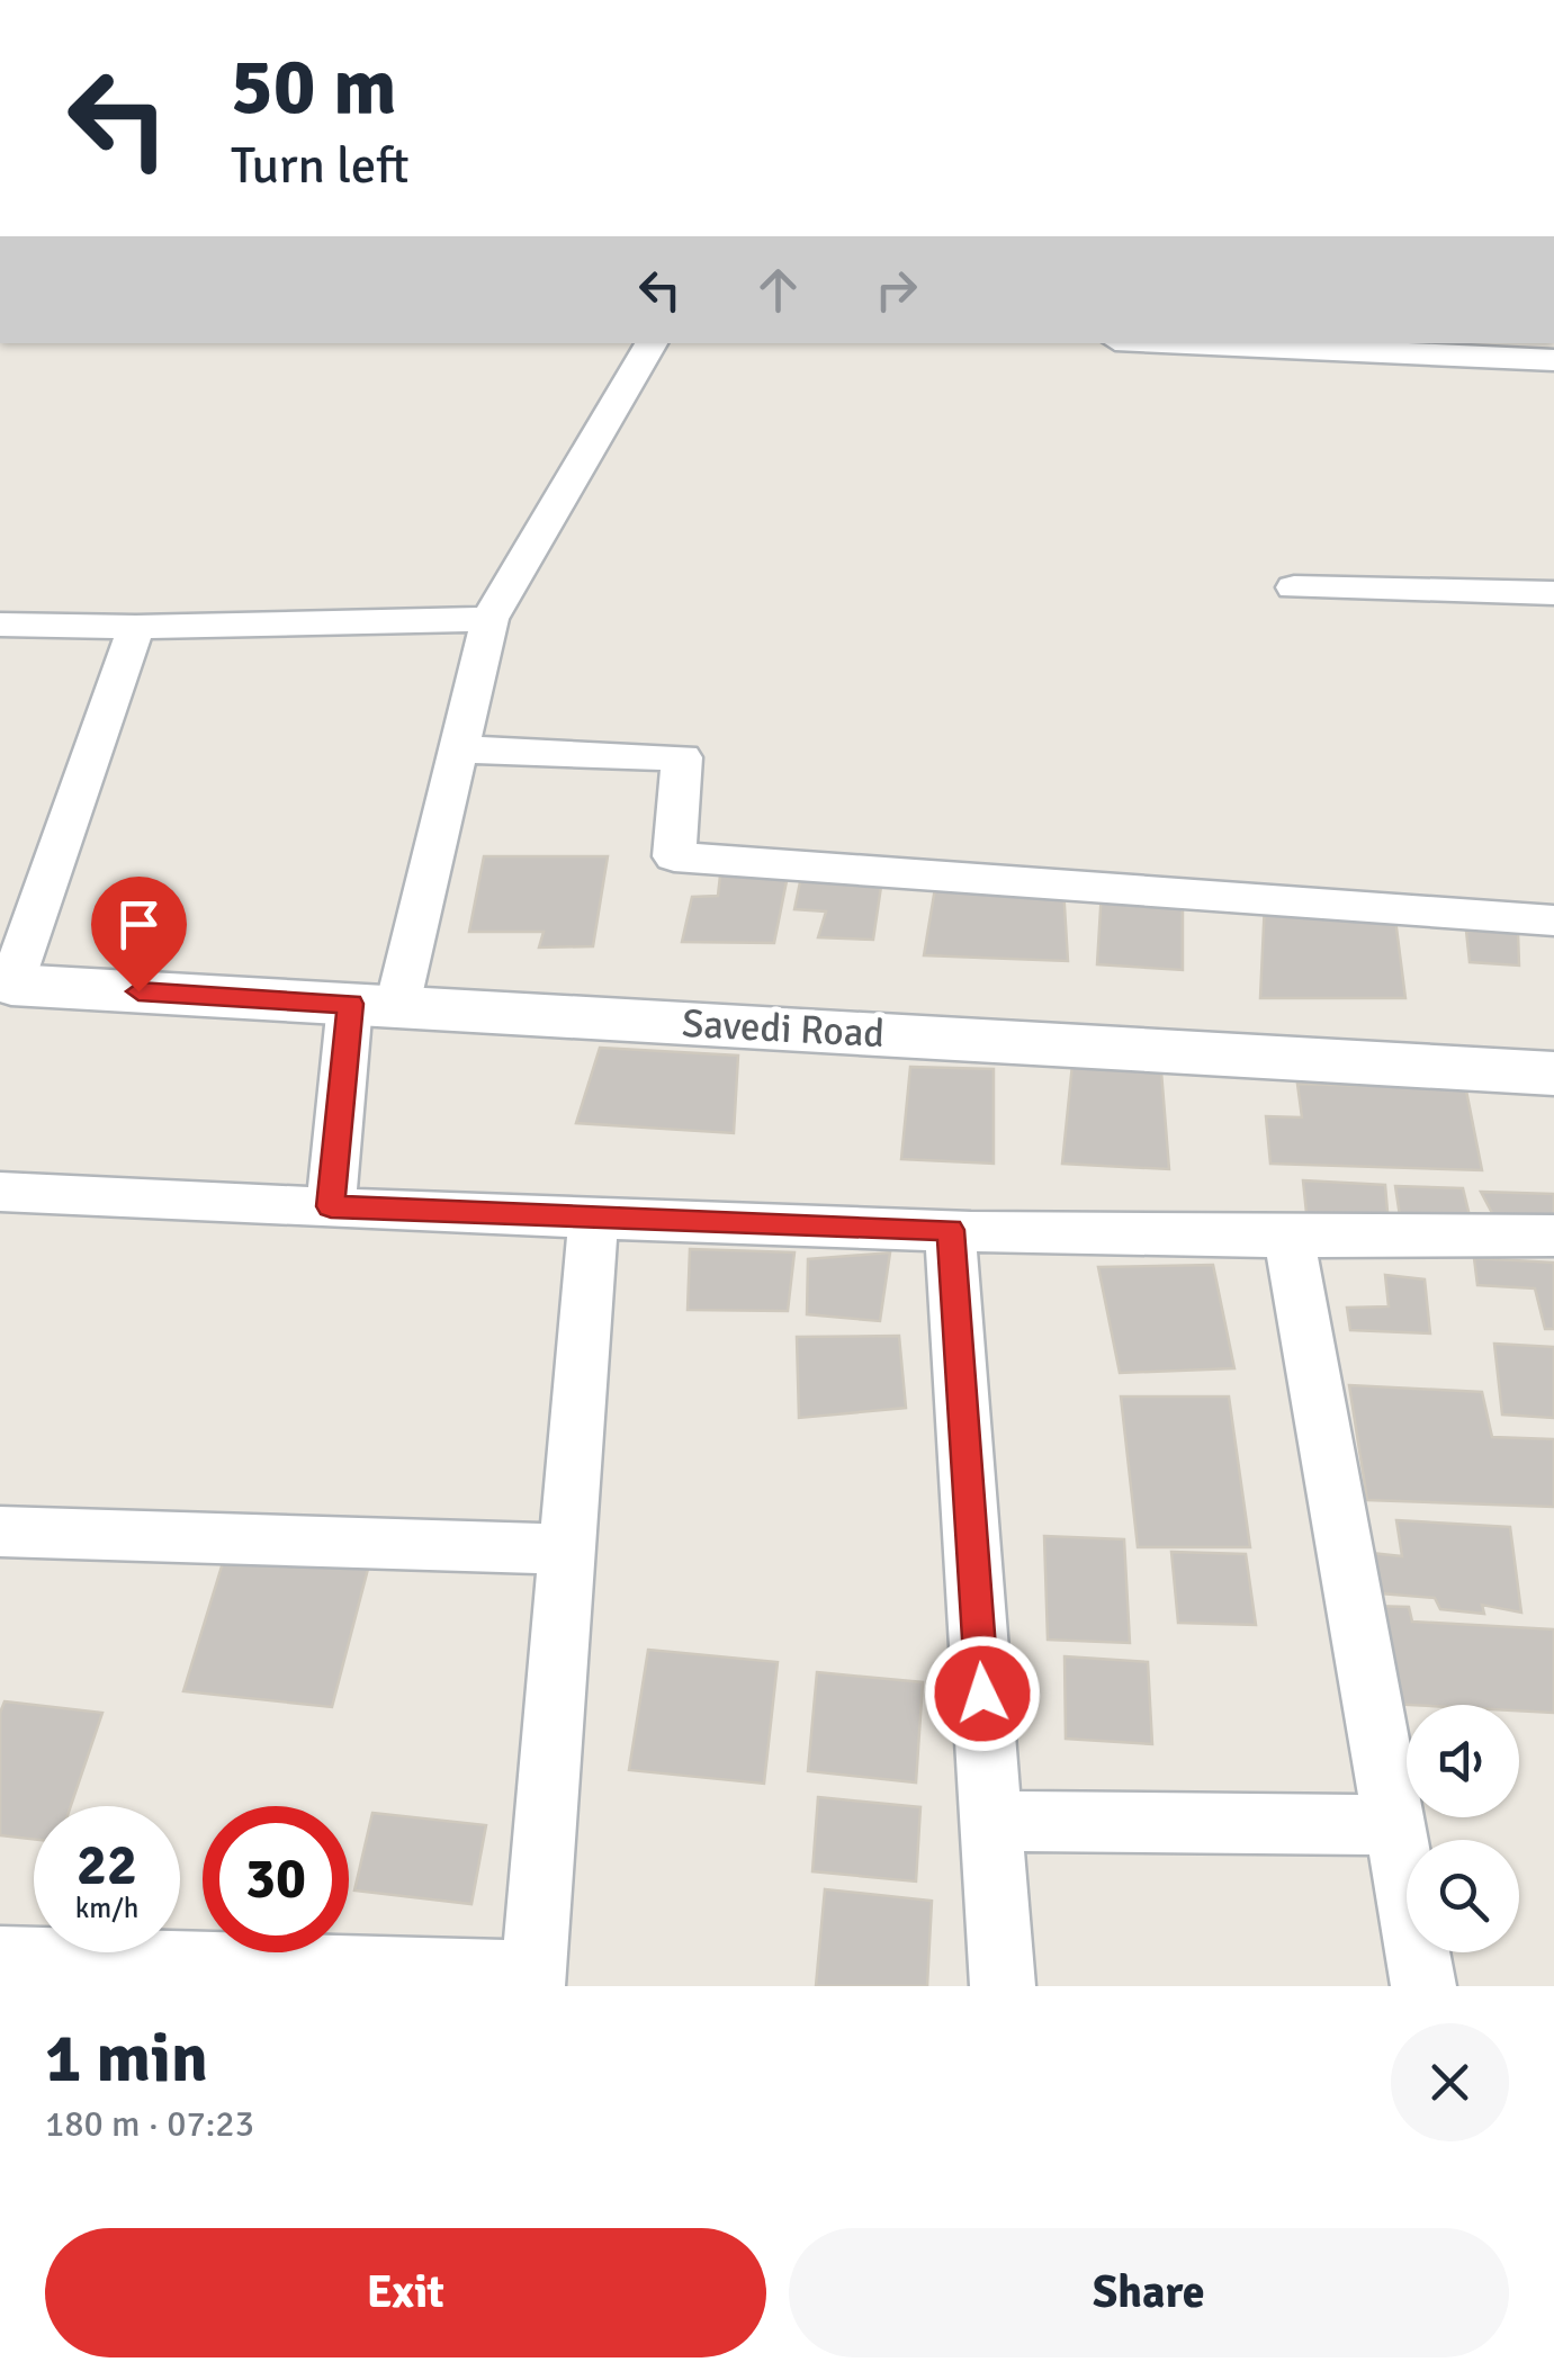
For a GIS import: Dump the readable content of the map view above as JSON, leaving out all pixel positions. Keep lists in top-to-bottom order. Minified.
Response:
{"streets":{"street":["Savedi Road"]},"page":{"turn":["50 m","Turn left"],"speed":"22 km/h","limit":"30","heading":["1 min","180 m · 07:23"],"buttons":["Exit","Share"]}}
